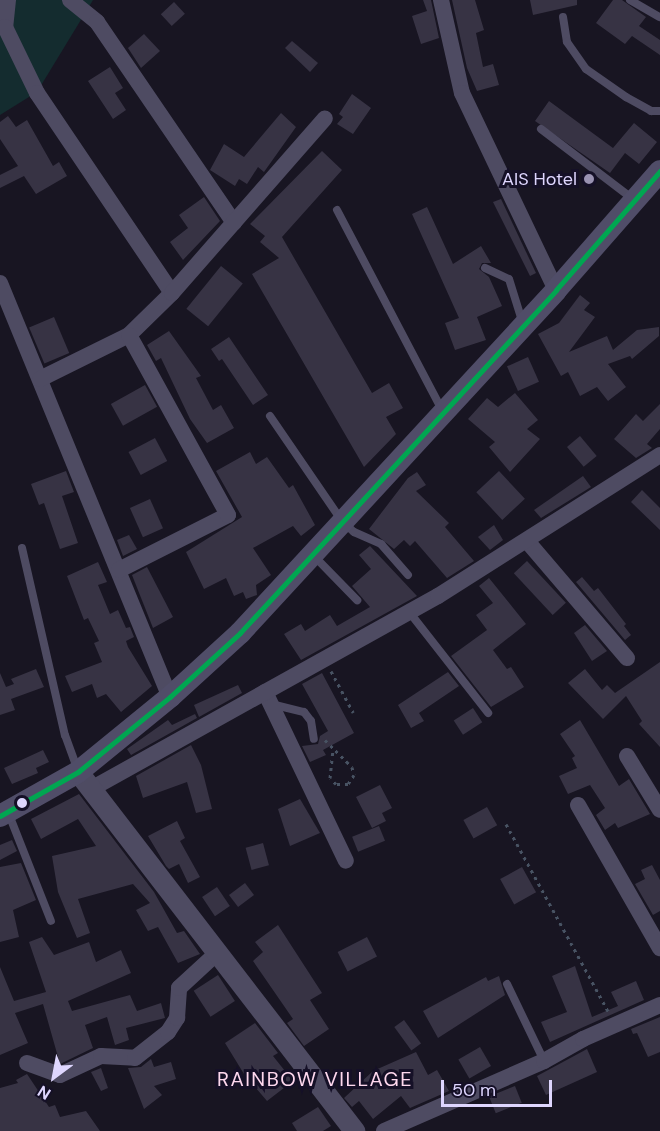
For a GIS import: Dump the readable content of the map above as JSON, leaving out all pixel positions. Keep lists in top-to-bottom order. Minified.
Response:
{"districts":["RAINBOW VILLAGE"],"places":["AIS Hotel"],"scale_bar":"50 m","north":"bottom left"}
